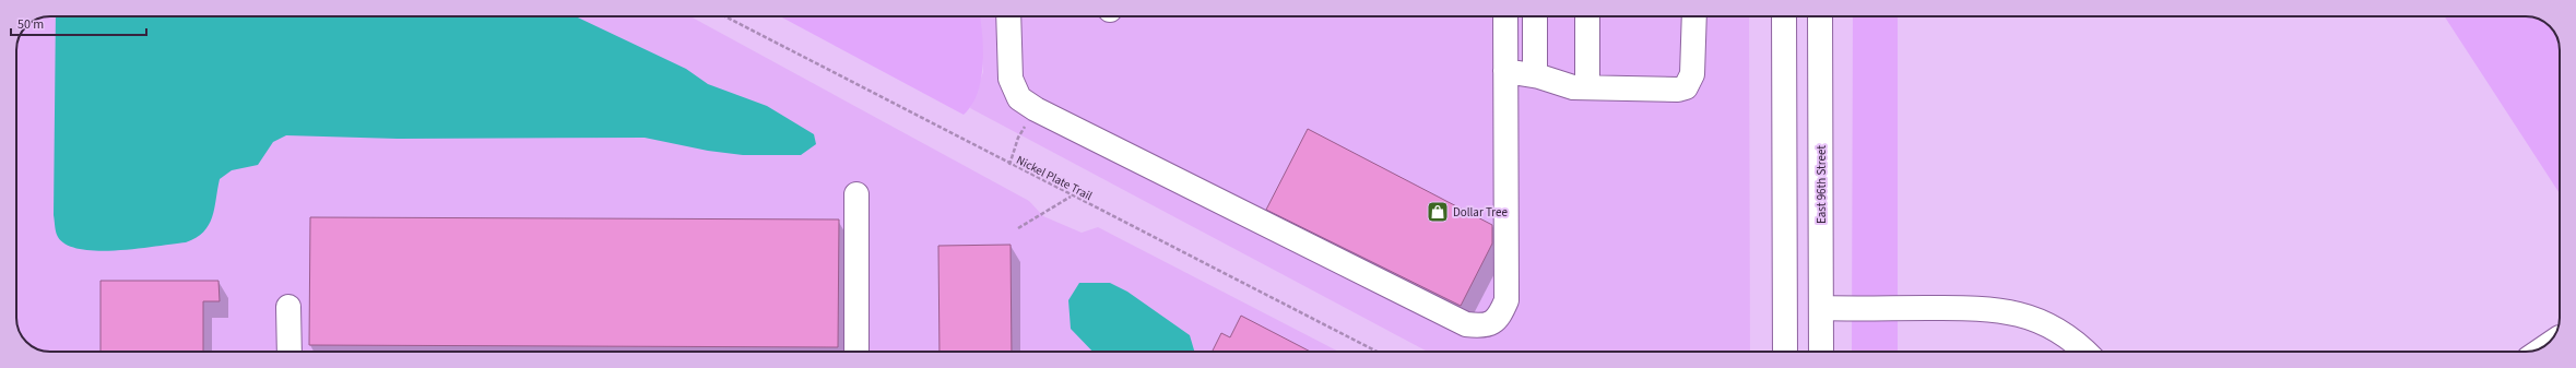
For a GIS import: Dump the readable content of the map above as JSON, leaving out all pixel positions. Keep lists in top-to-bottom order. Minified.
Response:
{"streets":{"main road":["East 96th Street"],"path":["Nickel Plate Trail"]},"places":{"shop":["Dollar Tree"]},"scale_bar":"50 m"}
